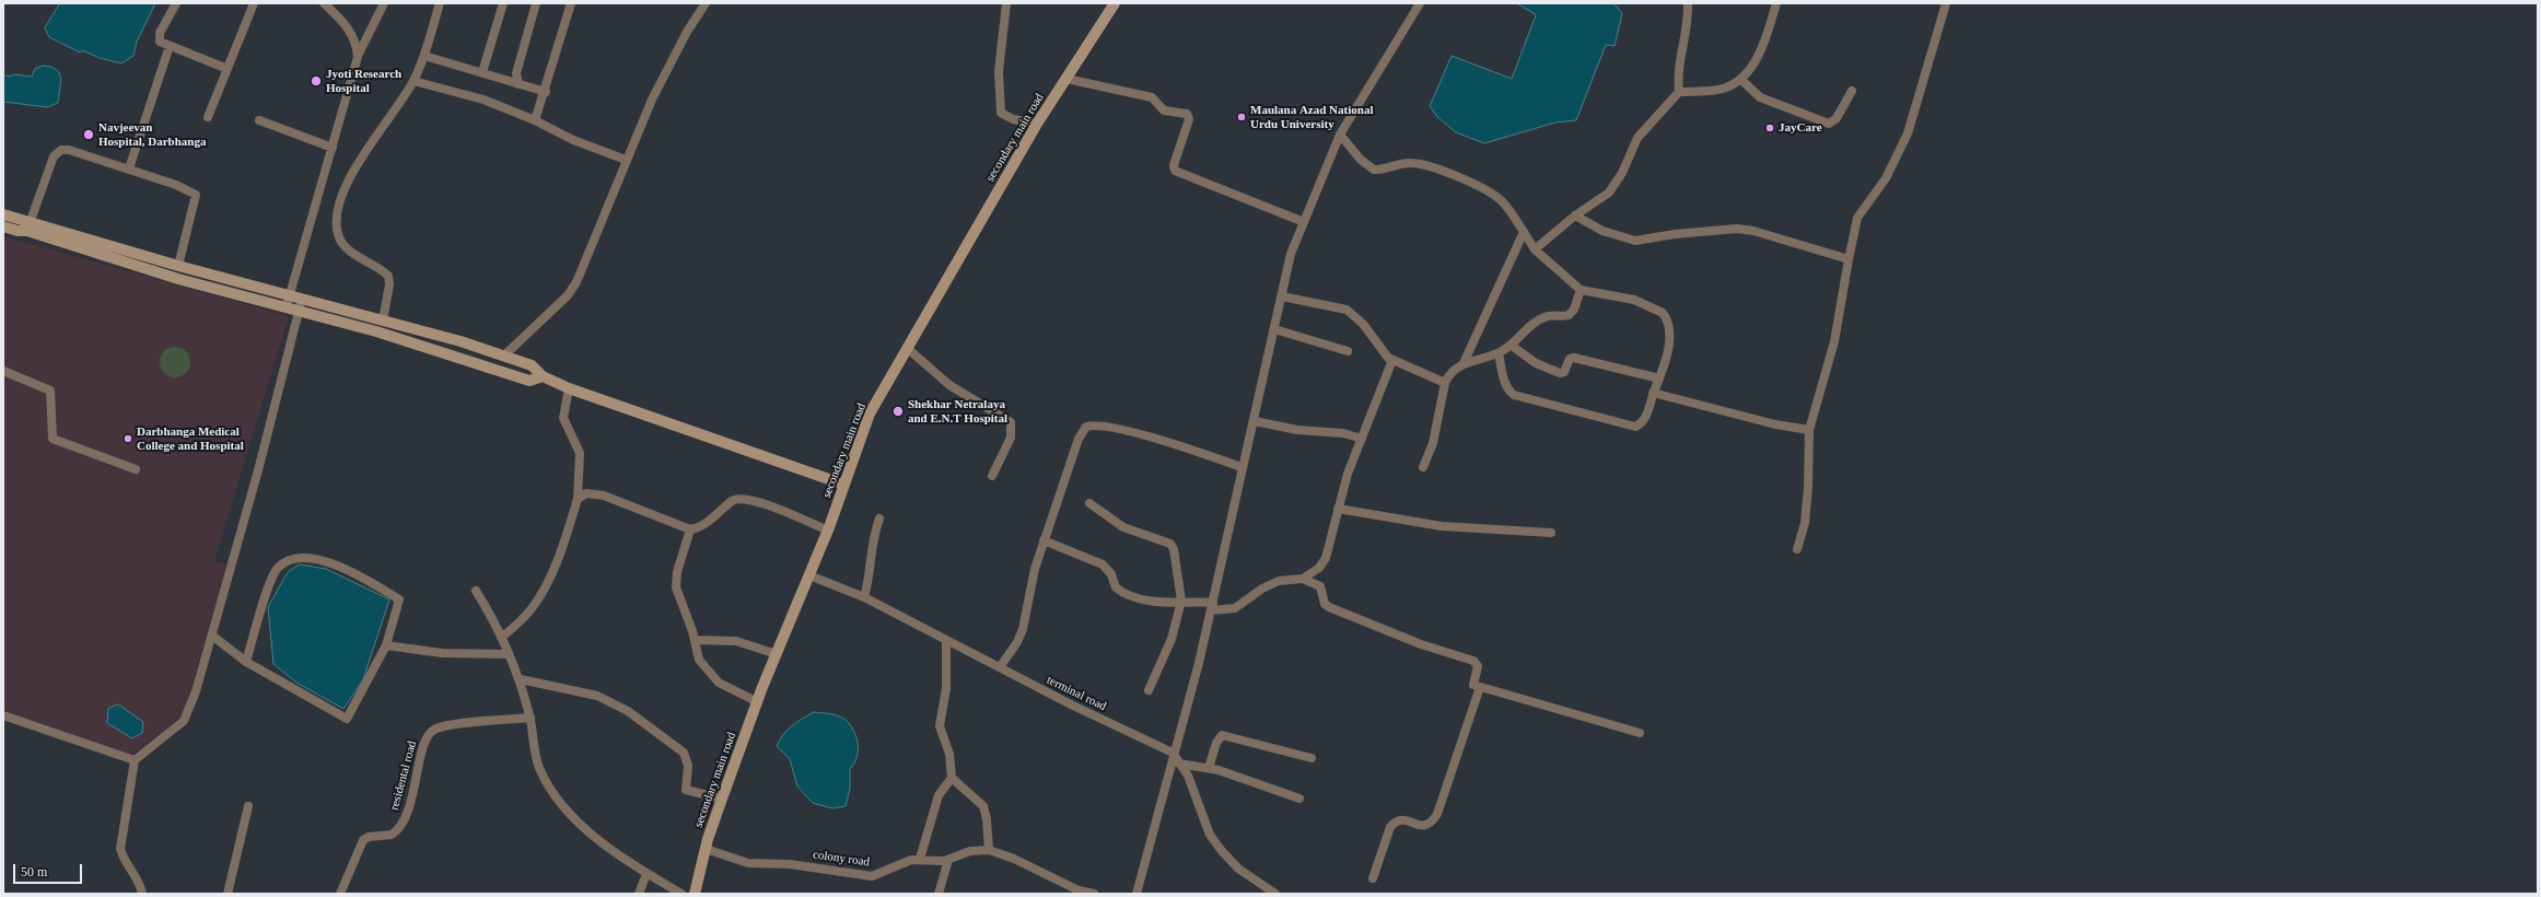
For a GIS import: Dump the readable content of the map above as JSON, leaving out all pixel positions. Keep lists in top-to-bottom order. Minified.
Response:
{"streets":{"street":["secondary main road","terminal road","residental road","colony road"]},"crossings":[["secondary main road","terminal road"],["secondary main road","colony road"]],"places":["Jyoti Research Hospital","Maulana Azad National Urdu University","JayCare","Navjeevan Hospital, Darbhanga","Shekhar Netralaya and E.N.T Hospital","Darbhanga Medical College and Hospital"],"scale_bar":"50 m"}
